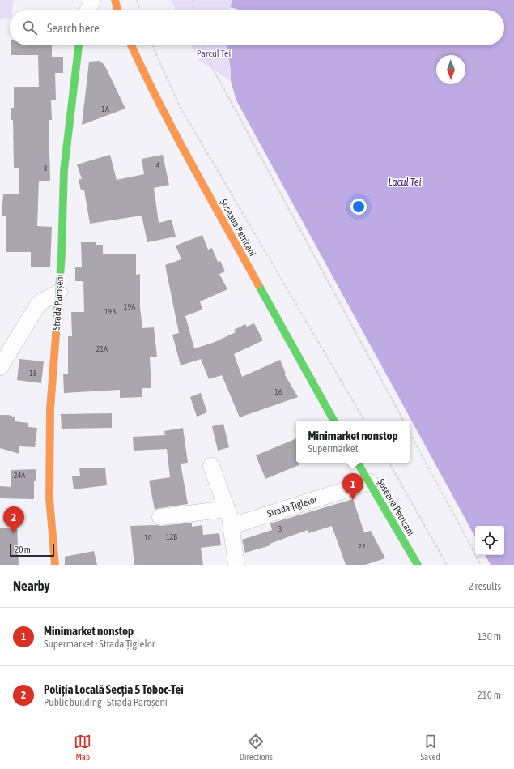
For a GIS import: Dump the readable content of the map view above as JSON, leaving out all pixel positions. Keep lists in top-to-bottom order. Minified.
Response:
{"streets":{"main road":["Șoseaua Petricani","Strada Paroșeni"],"street":["Strada Țiglelor"]},"crossings":[["Șoseaua Petricani","Strada Țiglelor"]],"water":["Lacul Tei"],"parks":["Parcul Tei"],"house_numbers":["1A","4","8","19A","19B","21A","18","16","24A","3","12B","10","22"],"scale_bar":"20 m","north":"bottom","page":{"search":"Search here","popup":["Minimarket nonstop","Supermarket"],"pins":["1","2"],"scale":"20 m","heading":["Nearby","2 results"],"list":[{"mark":"1","name":"Minimarket nonstop","note":"Supermarket · Strada Țiglelor","value":"130 m"},{"mark":"2","name":"Poliția Locală Secția 5 Toboc-Tei","note":"Public building · Strada Paroșeni","value":"210 m"}],"nav":["Map","Directions","Saved"]}}
